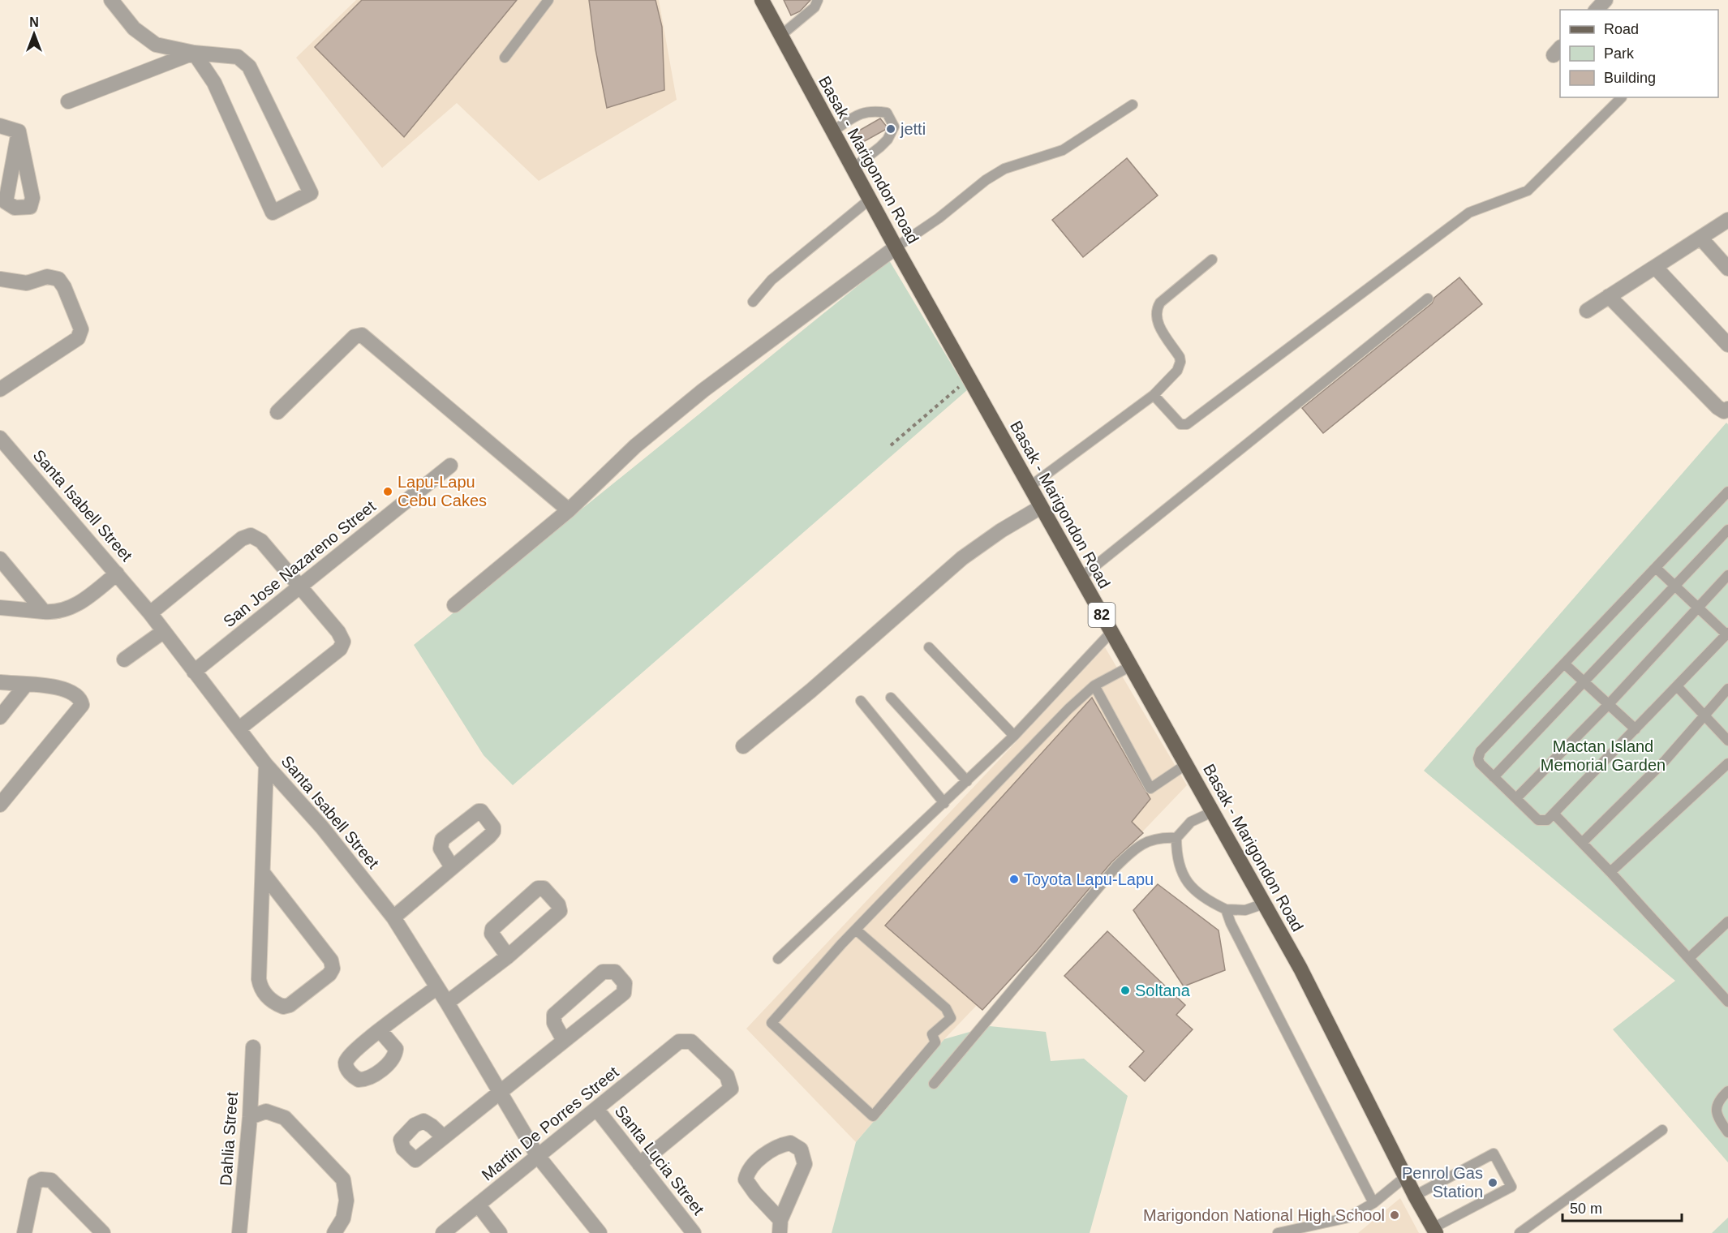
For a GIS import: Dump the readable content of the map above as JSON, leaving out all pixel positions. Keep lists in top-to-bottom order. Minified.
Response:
{"streets":{"main road":["Basak - Marigondon Road","82"],"street":["Santa Isabell Street","San Jose Nazareno Street","Martin De Porres Street","Dahlia Street","Santa Lucia Street"]},"crossings":[["Santa Isabell Street","San Jose Nazareno Street"],["Santa Isabell Street","Martin De Porres Street"],["Martin De Porres Street","Santa Lucia Street"]],"parks":["Mactan Island Memorial Garden"],"places":["jetti","Lapu-Lapu Cebu Cakes","Toyota Lapu-Lapu","Soltana","Penrol Gas Station","Marigondon National High School"],"legend":["Road","Park","Building"],"scale_bar":"50 m","north":"top"}
